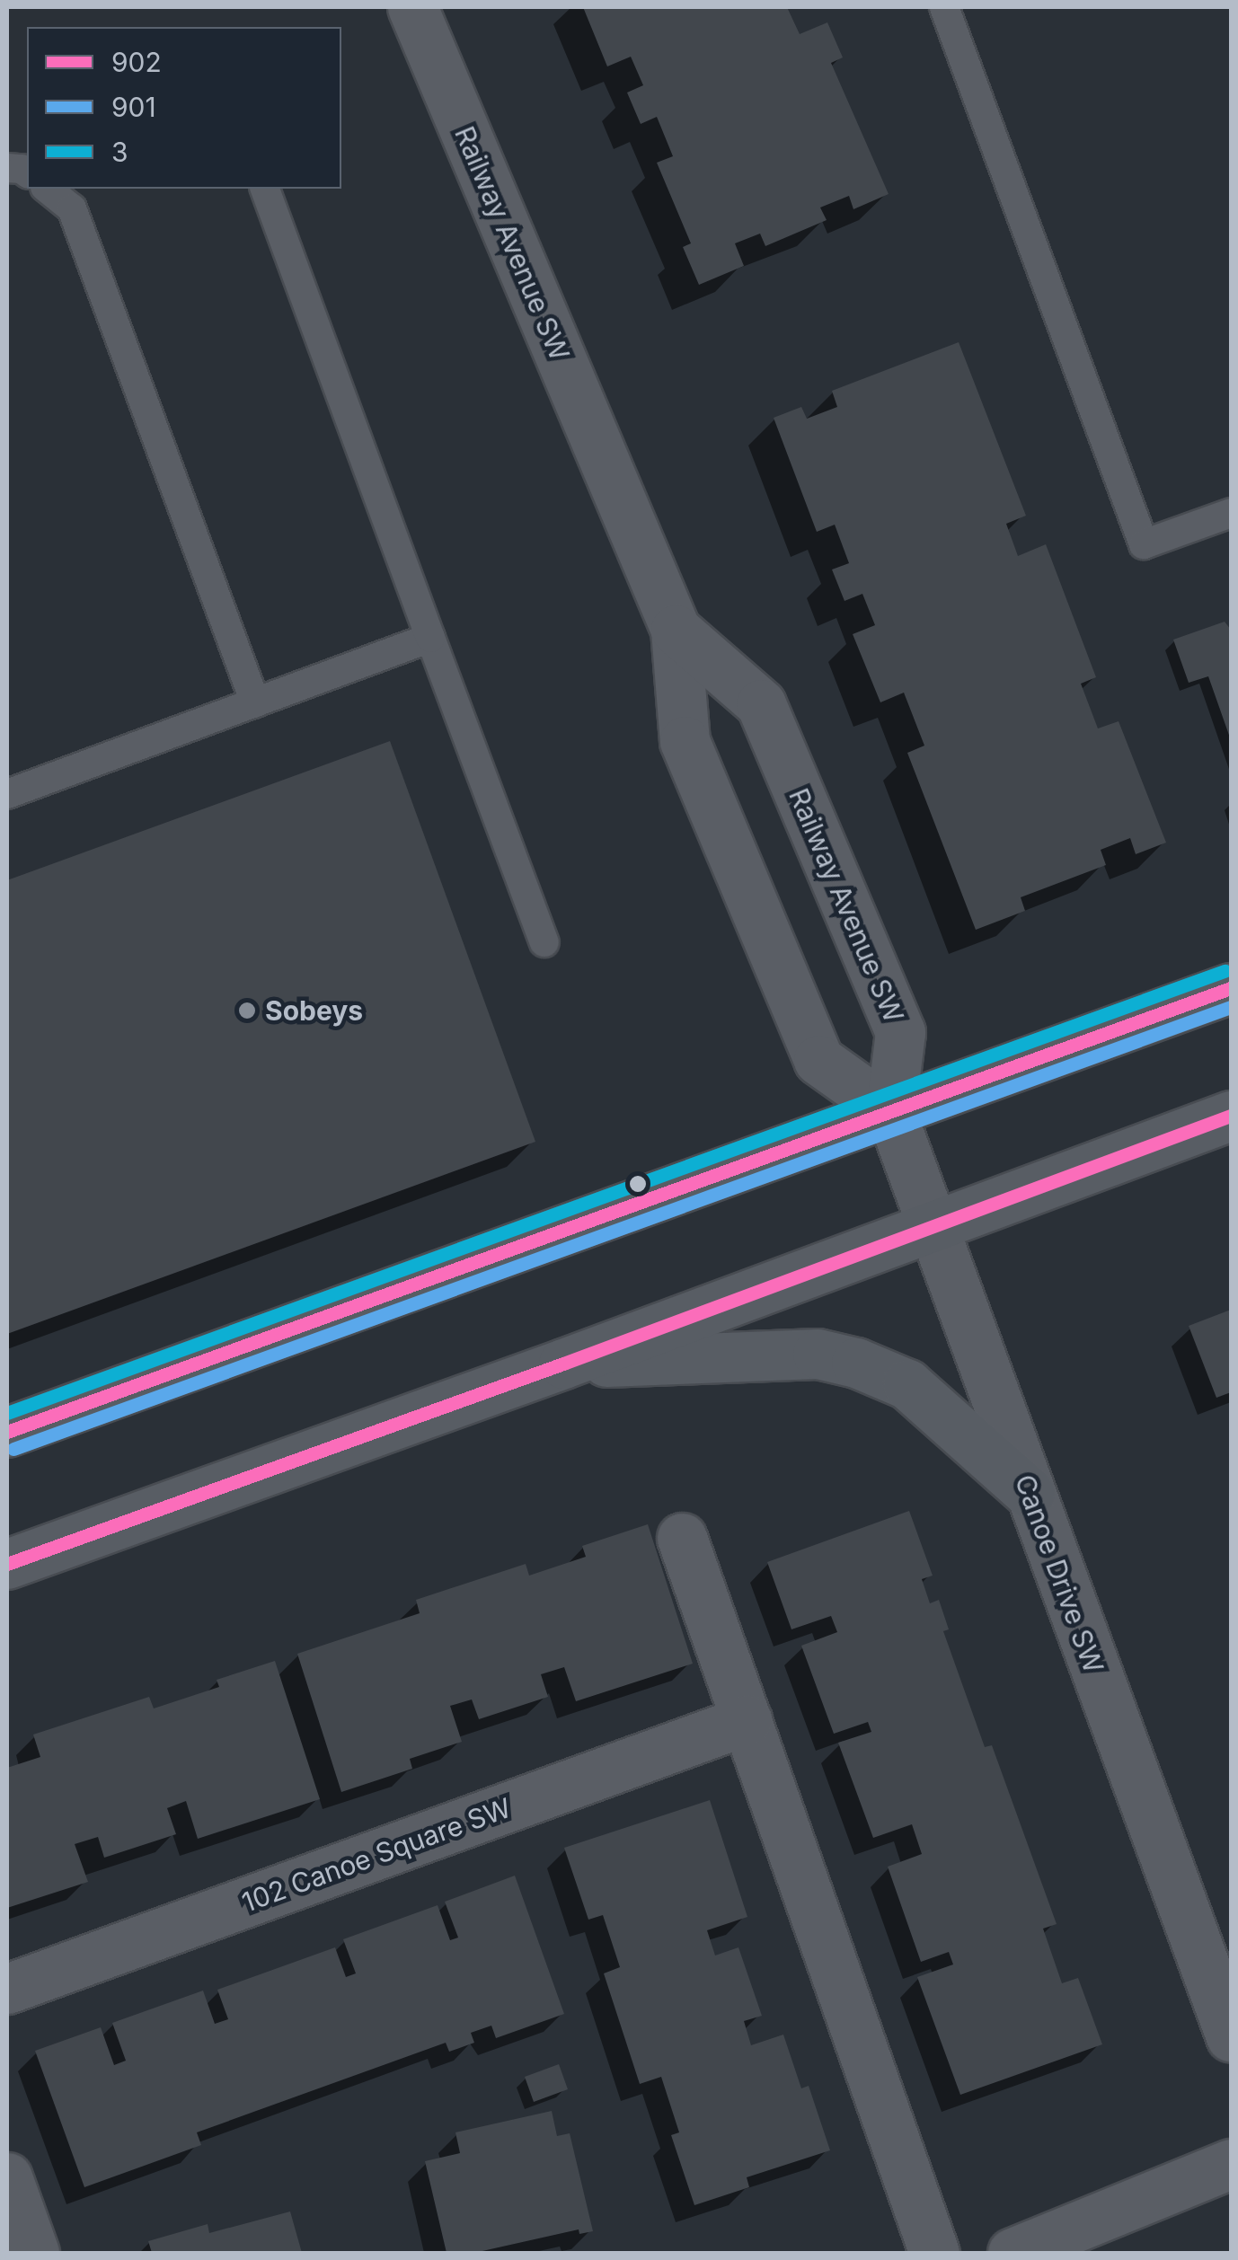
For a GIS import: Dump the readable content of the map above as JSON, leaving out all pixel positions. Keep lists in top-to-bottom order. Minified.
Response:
{"streets":{"street":["Railway Avenue SW","Canoe Drive SW","102 Canoe Square SW"]},"crossings":[["Railway Avenue SW","Canoe Drive SW"]],"places":["Sobeys"],"lines":["transit line 3","transit line 902","transit line 901"],"legend":["902","901","3"]}
